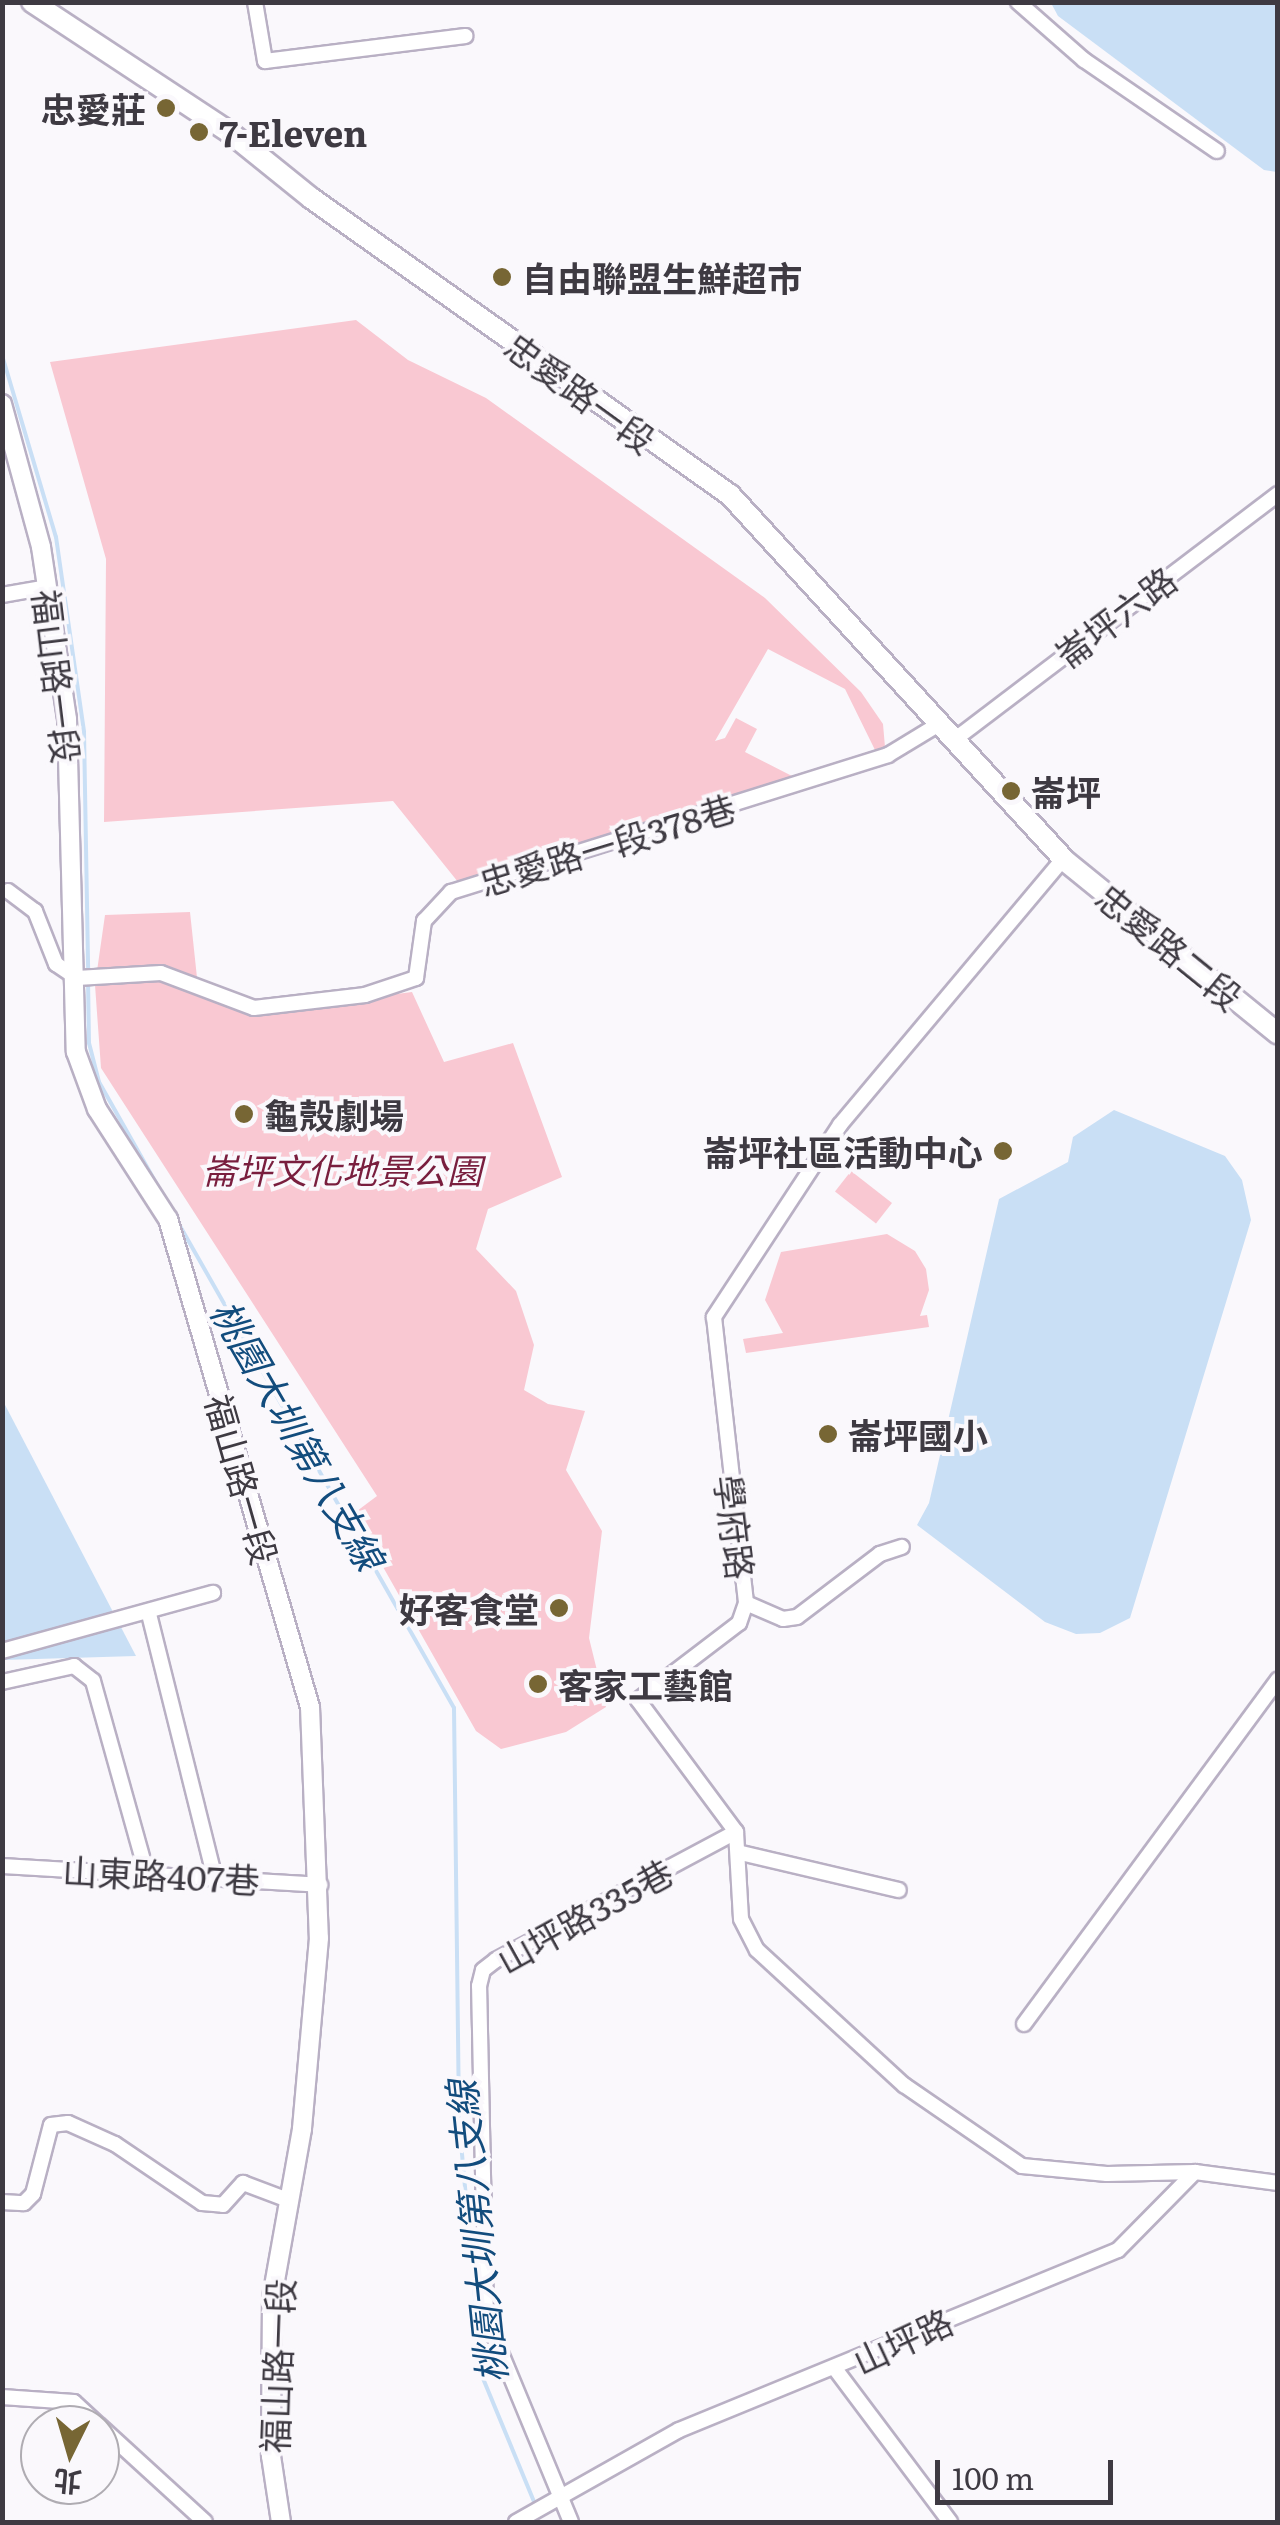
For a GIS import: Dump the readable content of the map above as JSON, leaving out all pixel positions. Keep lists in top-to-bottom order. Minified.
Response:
{"streets":{"main road":["忠愛路一段","忠愛路二段"],"street":["崙坪六路","福山路一段","忠愛路一段378巷","學府路","山東路407巷","山坪路335巷","山坪路"]},"crossings":[["忠愛路一段","崙坪六路"],["忠愛路一段","忠愛路一段378巷"],["忠愛路一段","忠愛路二段"],["忠愛路一段","學府路"],["福山路一段","忠愛路一段378巷"],["福山路一段","山東路407巷"],["忠愛路二段","學府路"],["學府路","山坪路335巷"],["學府路","山坪路"],["山坪路335巷","山坪路"]],"water":["桃園大圳第八支線"],"parks":["崙坪文化地景公園"],"places":["忠愛莊","7-Eleven","自由聯盟生鮮超市","崙坪","龜殼劇場","崙坪社區活動中心","崙坪國小","好客食堂","客家工藝館"],"scale_bar":"100 m","north":"bottom"}
